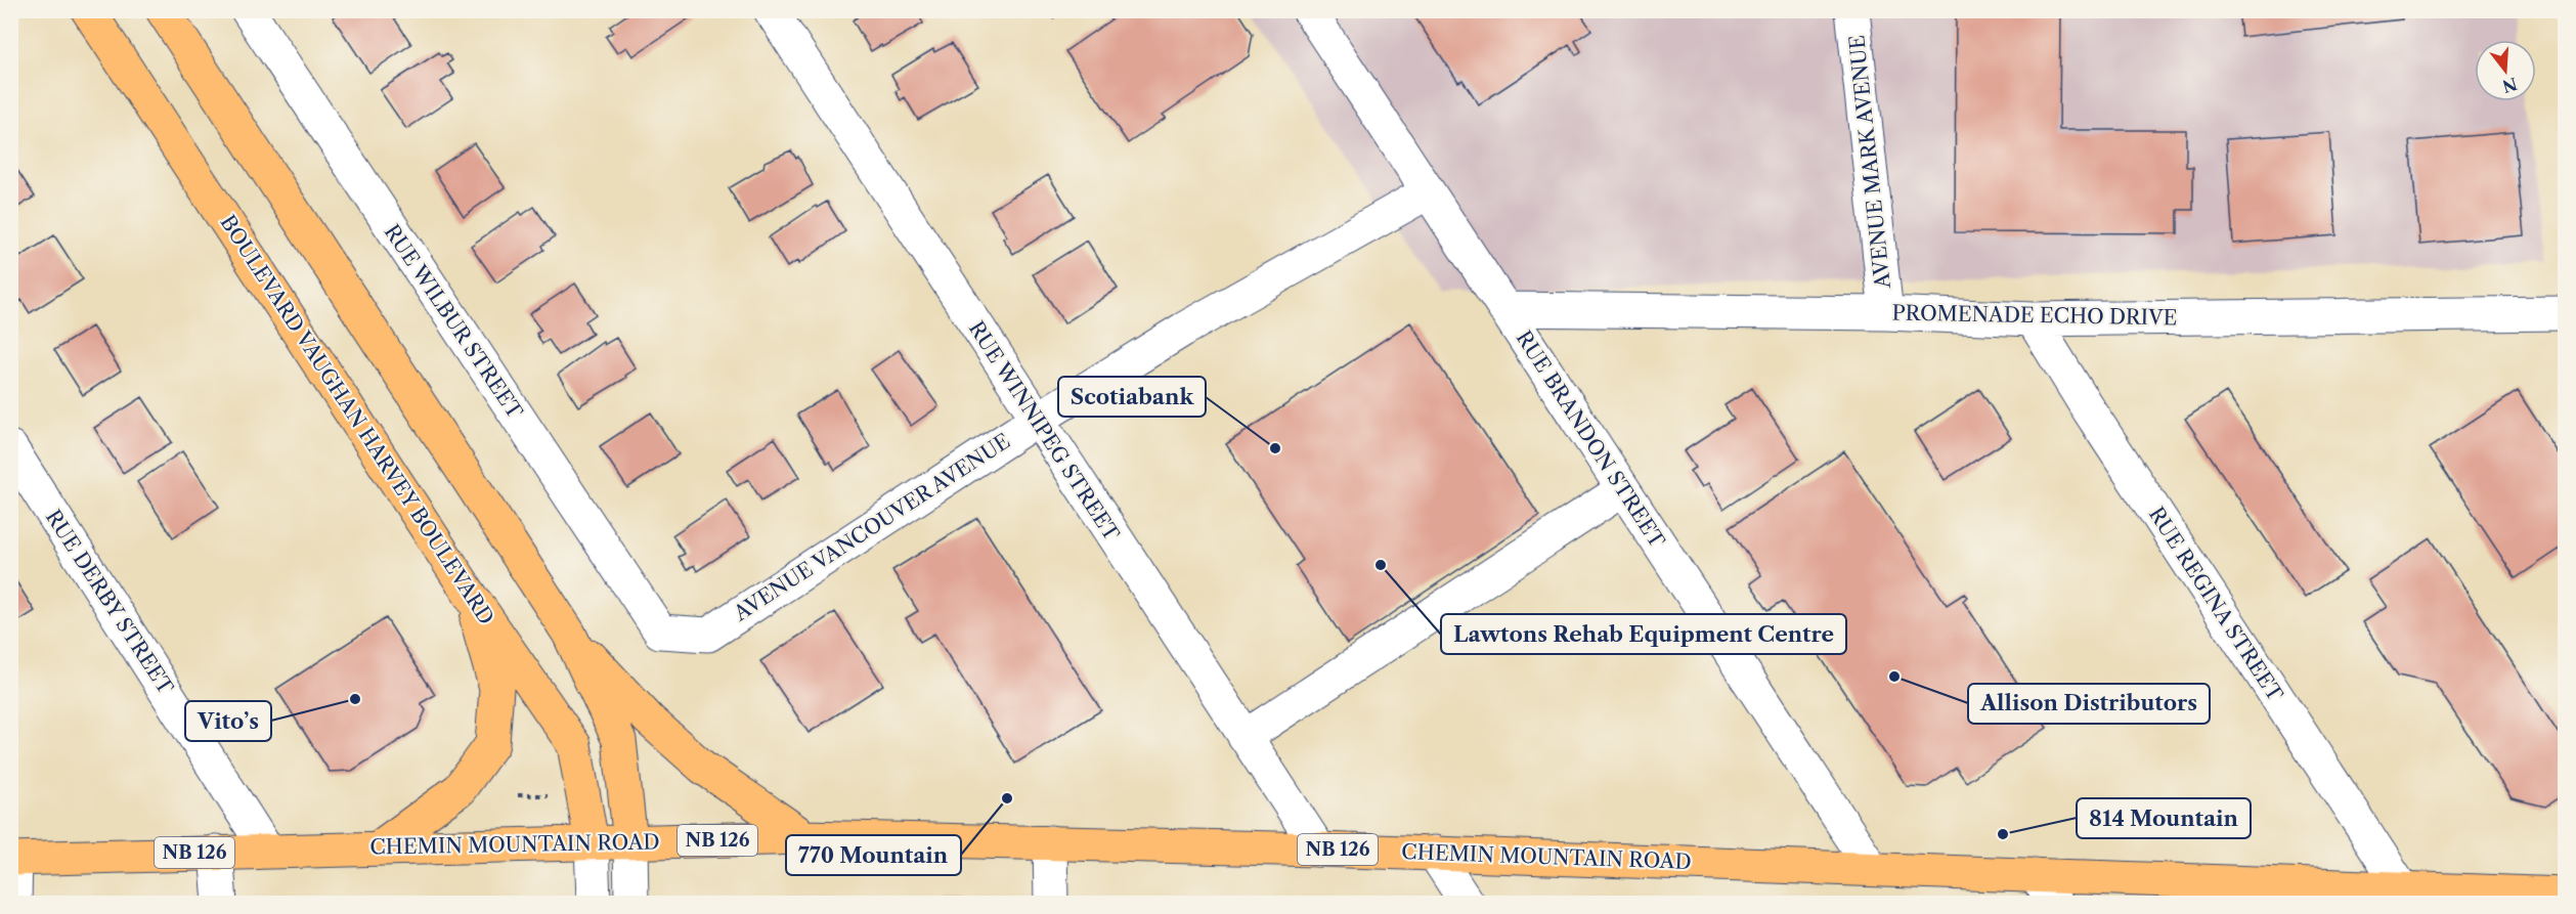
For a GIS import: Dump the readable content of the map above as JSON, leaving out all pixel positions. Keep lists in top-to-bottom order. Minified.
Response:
{"streets":{"main road":["BOULEVARD VAUGHAN HARVEY BOULEVARD","NB 126","CHEMIN MOUNTAIN ROAD"],"street":["AVENUE MARK AVENUE","PROMENADE ECHO DRIVE","RUE WILBUR STREET","RUE WINNIPEG STREET","RUE BRANDON STREET","AVENUE VANCOUVER AVENUE","RUE DERBY STREET","RUE REGINA STREET"]},"crossings":[["AVENUE MARK AVENUE","PROMENADE ECHO DRIVE"],["PROMENADE ECHO DRIVE","RUE BRANDON STREET"],["PROMENADE ECHO DRIVE","RUE REGINA STREET"],["RUE WILBUR STREET","AVENUE VANCOUVER AVENUE"],["BOULEVARD VAUGHAN HARVEY BOULEVARD","CHEMIN MOUNTAIN ROAD"],["RUE WINNIPEG STREET","AVENUE VANCOUVER AVENUE"],["RUE WINNIPEG STREET","CHEMIN MOUNTAIN ROAD"],["RUE BRANDON STREET","AVENUE VANCOUVER AVENUE"],["RUE BRANDON STREET","CHEMIN MOUNTAIN ROAD"],["RUE DERBY STREET","CHEMIN MOUNTAIN ROAD"],["RUE REGINA STREET","CHEMIN MOUNTAIN ROAD"]],"places":["Scotiabank","Lawtons Rehab Equipment Centre","Allison Distributors","Vito’s","770 Mountain","814 Mountain"],"north":"bottom"}
